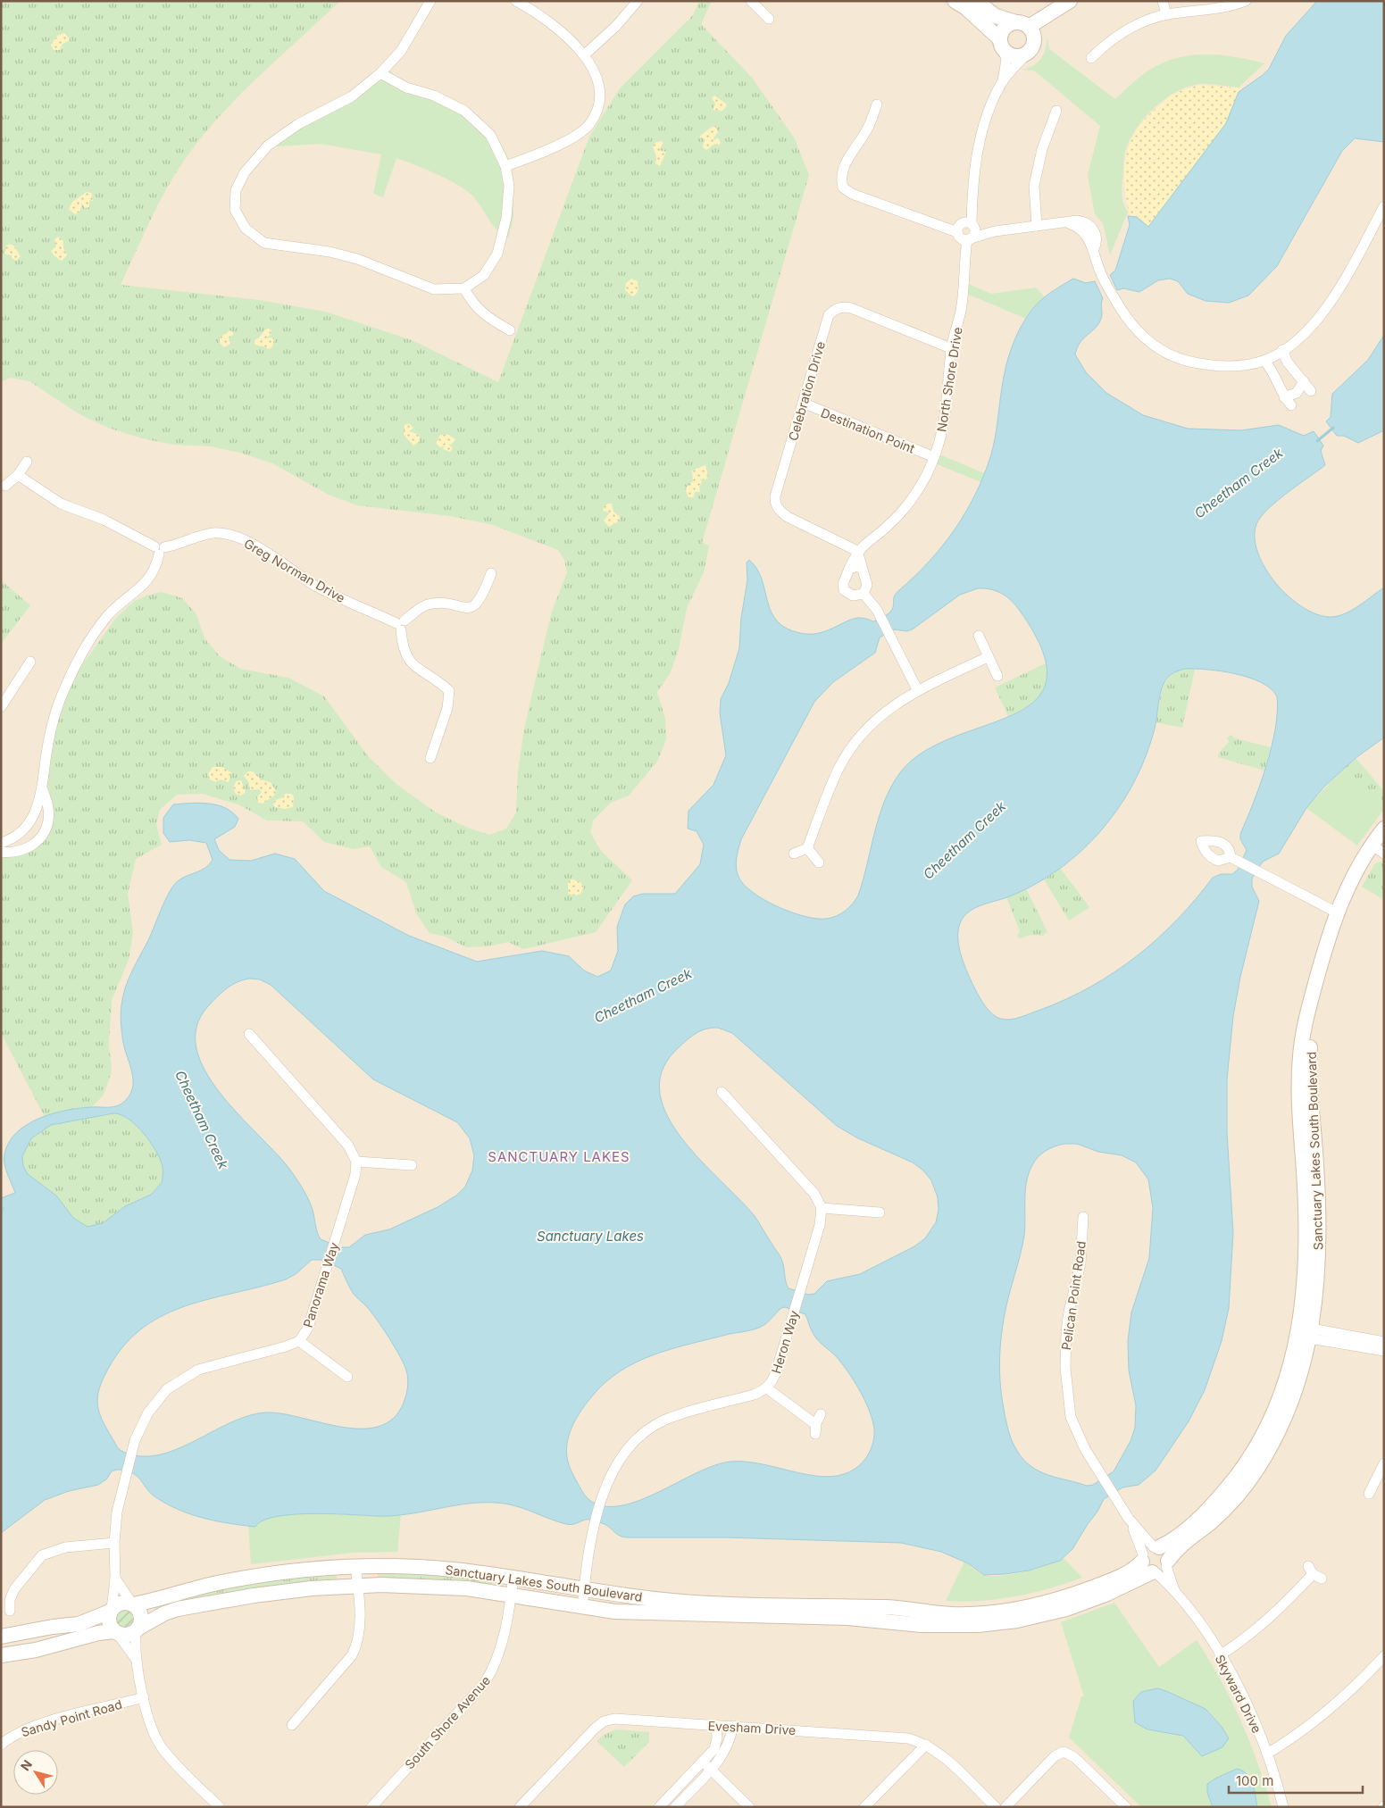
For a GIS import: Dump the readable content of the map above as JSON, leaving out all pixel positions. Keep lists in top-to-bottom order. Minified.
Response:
{"streets":{"street":["North Shore Drive","Celebration Drive","Destination Point","Greg Norman Drive","Sanctuary Lakes South Boulevard","Panorama Way","Pelican Point Road","Heron Way","Skyward Drive","Sandy Point Road","South Shore Avenue","Evesham Drive"]},"crossings":[["North Shore Drive","Celebration Drive"],["North Shore Drive","Destination Point"],["Celebration Drive","Destination Point"],["Sanctuary Lakes South Boulevard","Panorama Way"],["Sanctuary Lakes South Boulevard","Pelican Point Road"],["Sanctuary Lakes South Boulevard","Heron Way"],["Sanctuary Lakes South Boulevard","Skyward Drive"],["Sanctuary Lakes South Boulevard","South Shore Avenue"]],"districts":["SANCTUARY LAKES"],"water":["Cheetham Creek","Sanctuary Lakes"],"scale_bar":"100 m","north":"top left"}
